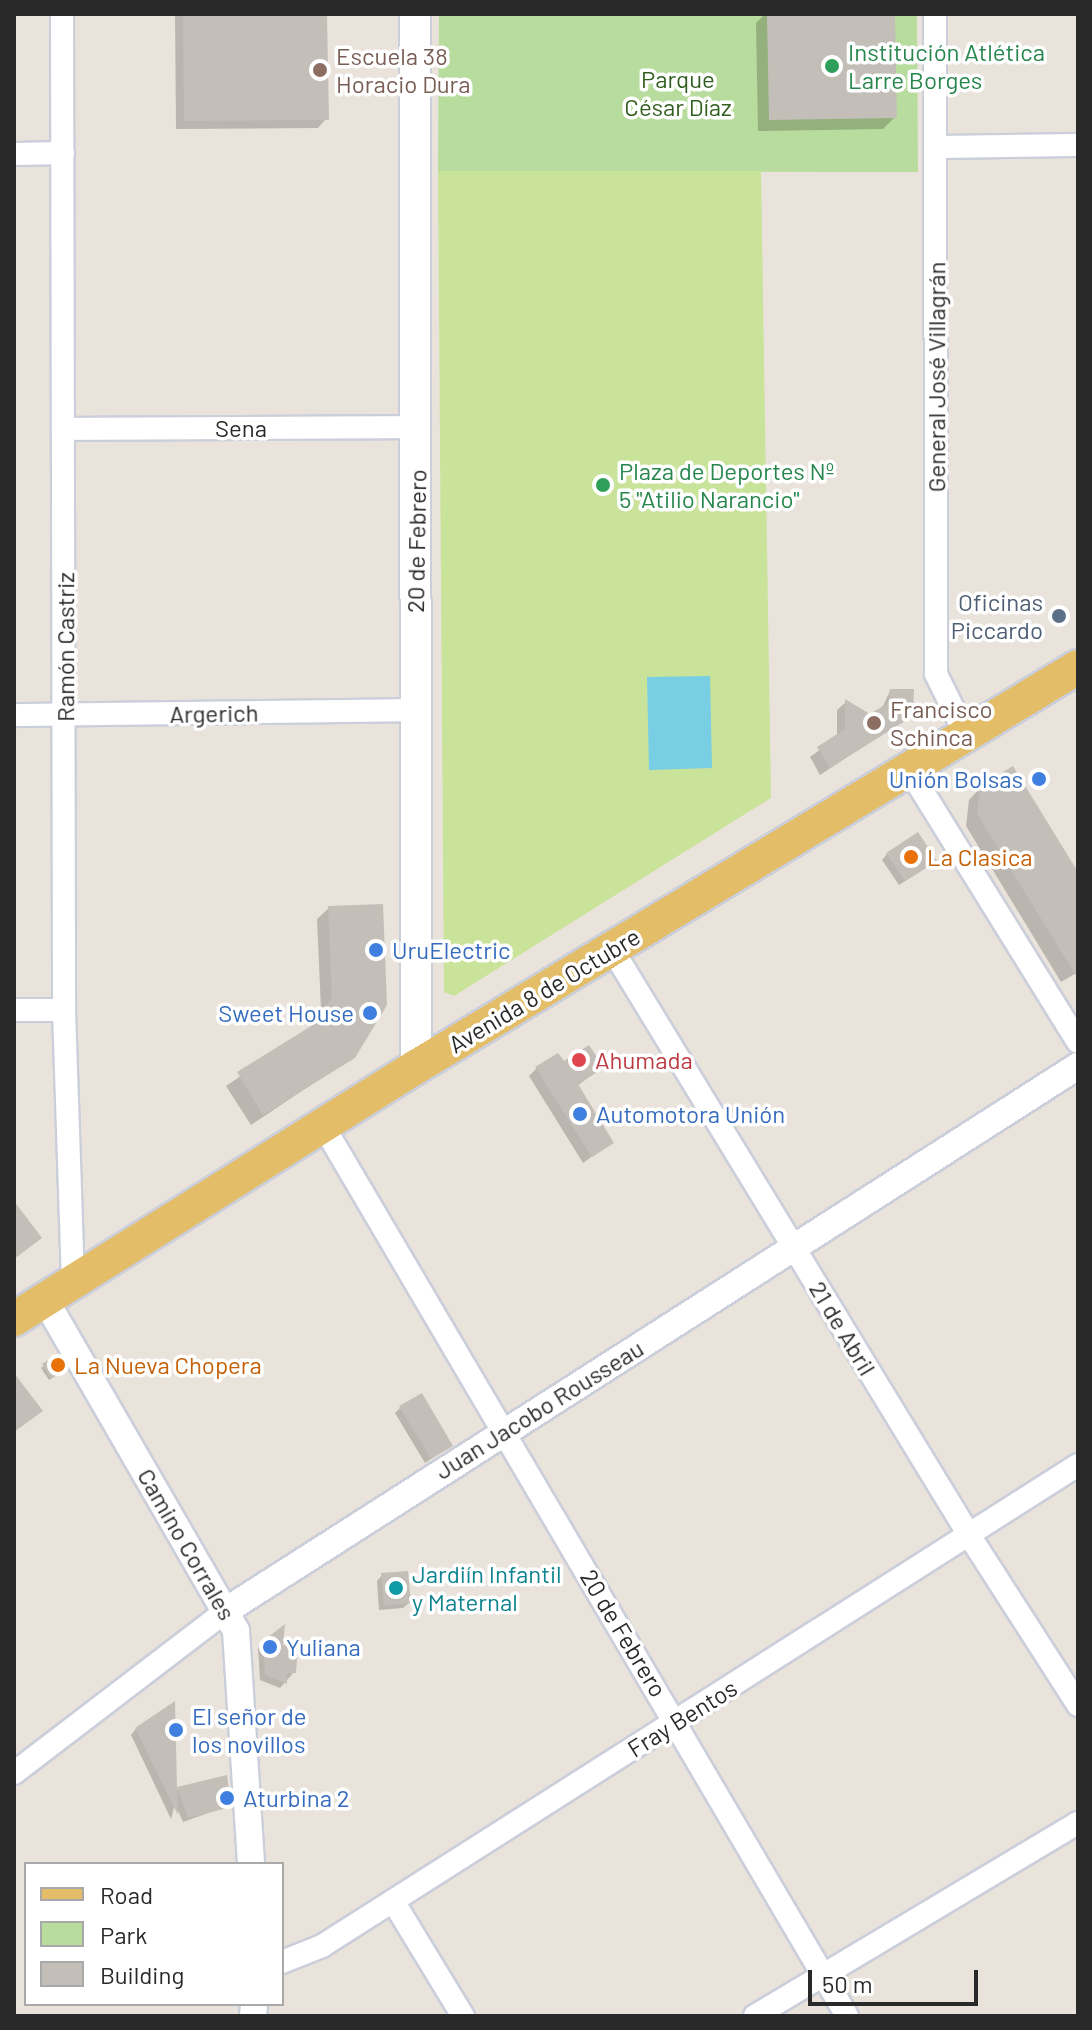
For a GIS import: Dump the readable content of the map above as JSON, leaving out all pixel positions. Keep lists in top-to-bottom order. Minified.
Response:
{"streets":{"main road":["20 de Febrero","Avenida 8 de Octubre"],"street":["General José Villagrán","Sena","Ramón Castriz","Argerich","21 de Abril","Juan Jacobo Rousseau","Camino Corrales","Fray Bentos"]},"crossings":[["General José Villagrán","Avenida 8 de Octubre"],["Sena","20 de Febrero"],["Sena","Ramón Castriz"],["20 de Febrero","Argerich"],["20 de Febrero","Avenida 8 de Octubre"],["20 de Febrero","Juan Jacobo Rousseau"],["20 de Febrero","Fray Bentos"],["Ramón Castriz","Argerich"],["Ramón Castriz","Avenida 8 de Octubre"],["Avenida 8 de Octubre","21 de Abril"],["Avenida 8 de Octubre","Camino Corrales"],["21 de Abril","Juan Jacobo Rousseau"],["21 de Abril","Fray Bentos"],["Juan Jacobo Rousseau","Camino Corrales"]],"parks":["Parque César Díaz"],"places":["Institución Atlética Larre Borges","Escuela 38 Horacio Dura","Plaza de Deportes Nº 5 \"Atilio Narancio\"","Oficinas Piccardo","Francisco Schinca","Unión Bolsas","La Clasica","UruElectric","Sweet House","Ahumada","Automotora Unión","La Nueva Chopera","Jardiín Infantil y Maternal","Yuliana","El señor de los novillos","Aturbina 2"],"legend":["Road","Park","Building"],"scale_bar":"50 m"}
